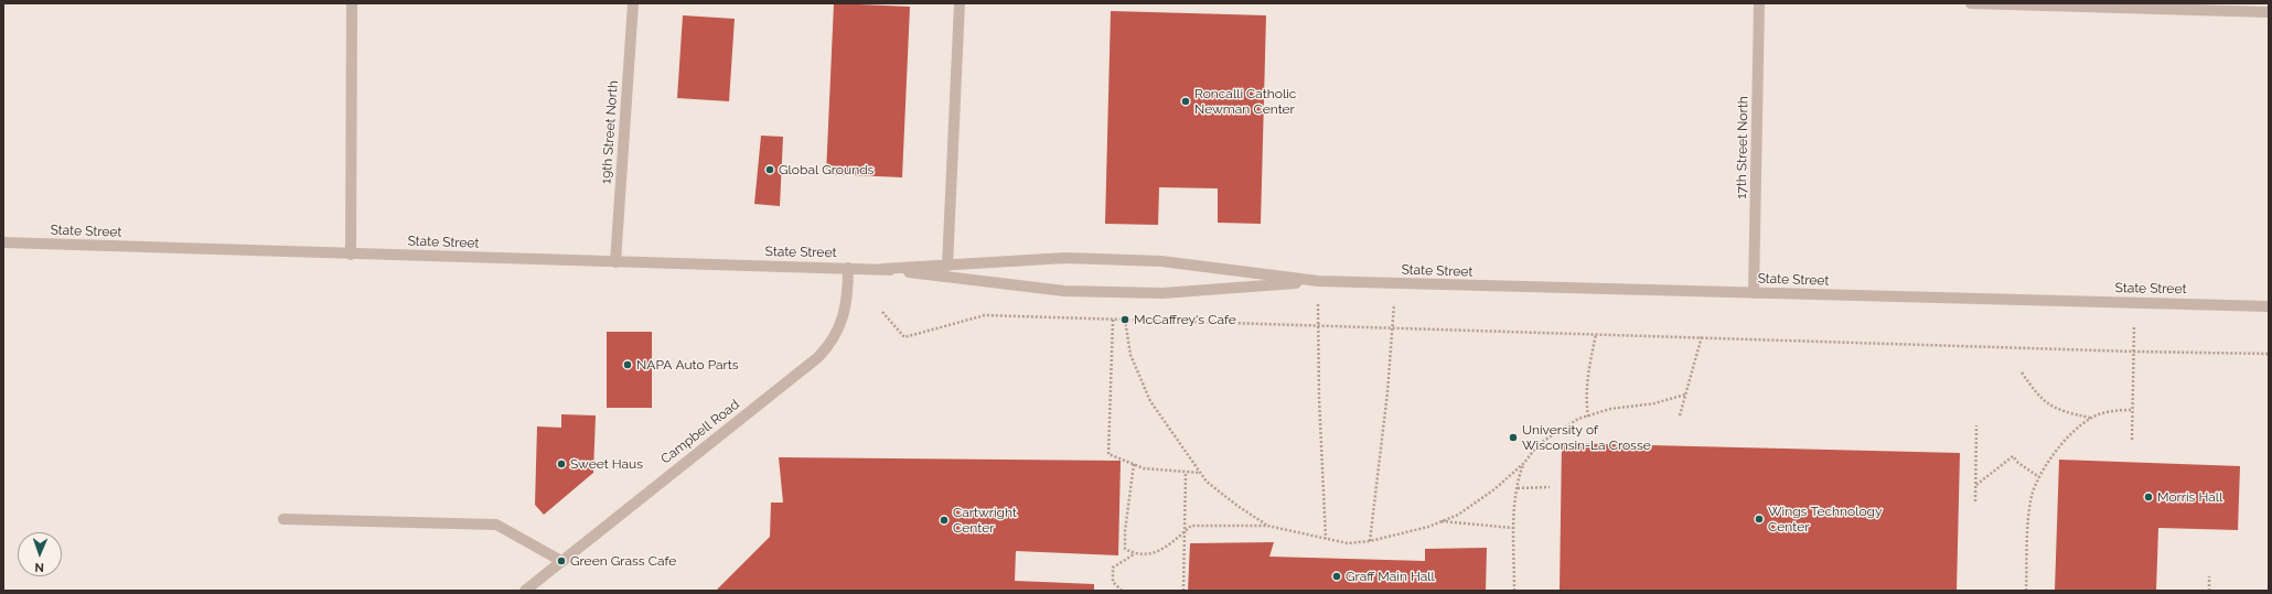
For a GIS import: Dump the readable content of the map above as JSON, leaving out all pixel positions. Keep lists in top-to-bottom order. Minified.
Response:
{"streets":{"street":["19th Street North","17th Street North","State Street","Campbell Road"]},"crossings":[["19th Street North","State Street"],["17th Street North","State Street"],["State Street","Campbell Road"]],"places":["Roncalli Catholic Newman Center","Global Grounds","McCaffrey's Cafe","NAPA Auto Parts","University of Wisconsin-La Crosse","Sweet Haus","Morris Hall","Wings Technology Center","Cartwright Center","Green Grass Cafe","Graff Main Hall"],"north":"bottom"}
